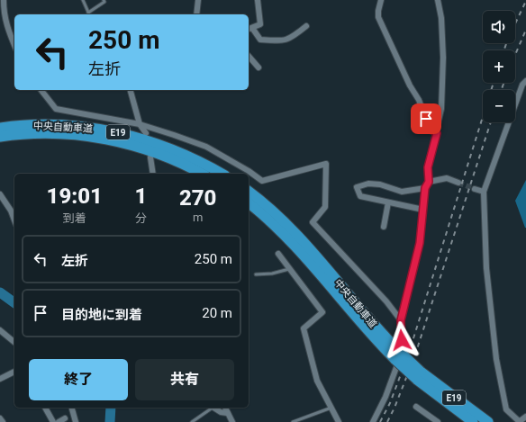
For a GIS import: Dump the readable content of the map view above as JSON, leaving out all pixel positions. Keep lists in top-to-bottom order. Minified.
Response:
{"streets":{"highway":["中央自動車道","E19"]},"page":{"map_buttons":["+","−"],"turn":["250 m","左折"],"eta":["19:01","到着","1","分","270","m"],"list":[{"name":"左折","value":"250 m"},{"name":"目的地に到着","value":"20 m"}],"buttons":["終了","共有"]}}
